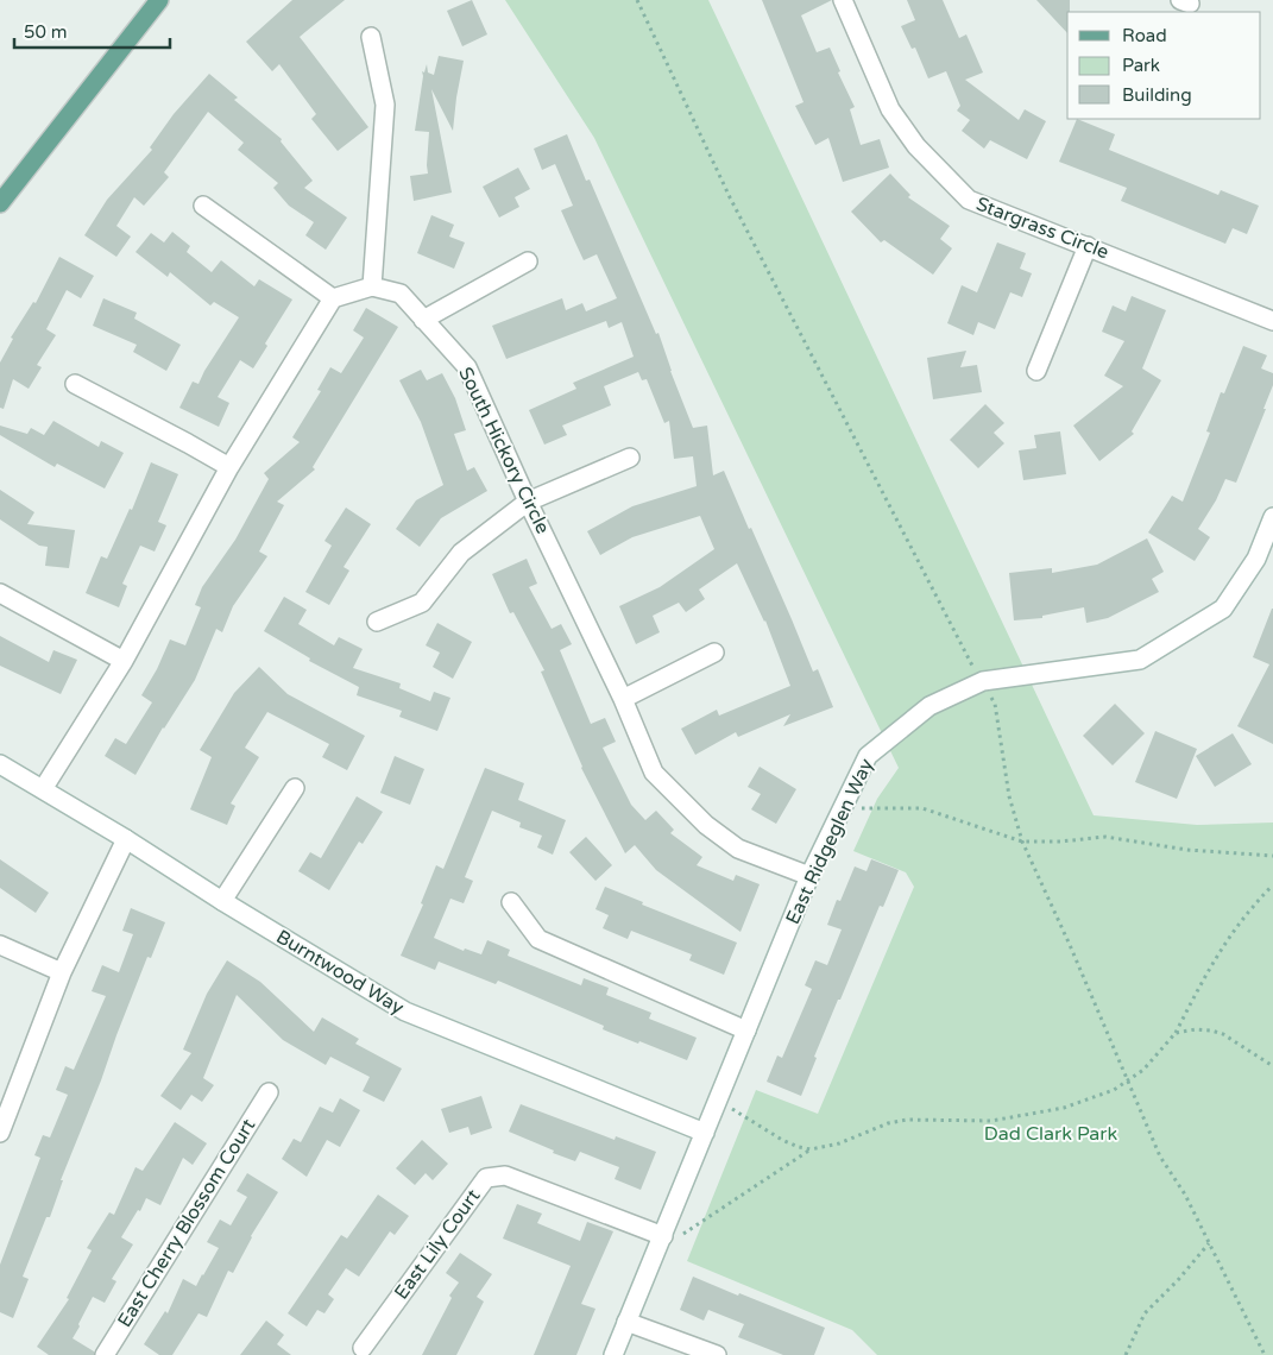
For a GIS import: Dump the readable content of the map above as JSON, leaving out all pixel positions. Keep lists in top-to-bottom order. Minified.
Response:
{"streets":{"street":["Stargrass Circle","South Hickory Circle","East Ridgeglen Way","Burntwood Way","East Cherry Blossom Court","East Lily Court"]},"crossings":[["South Hickory Circle","East Ridgeglen Way"],["East Ridgeglen Way","Burntwood Way"],["East Ridgeglen Way","East Lily Court"]],"parks":["Dad Clark Park"],"legend":["Road","Park","Building"],"scale_bar":"50 m"}
